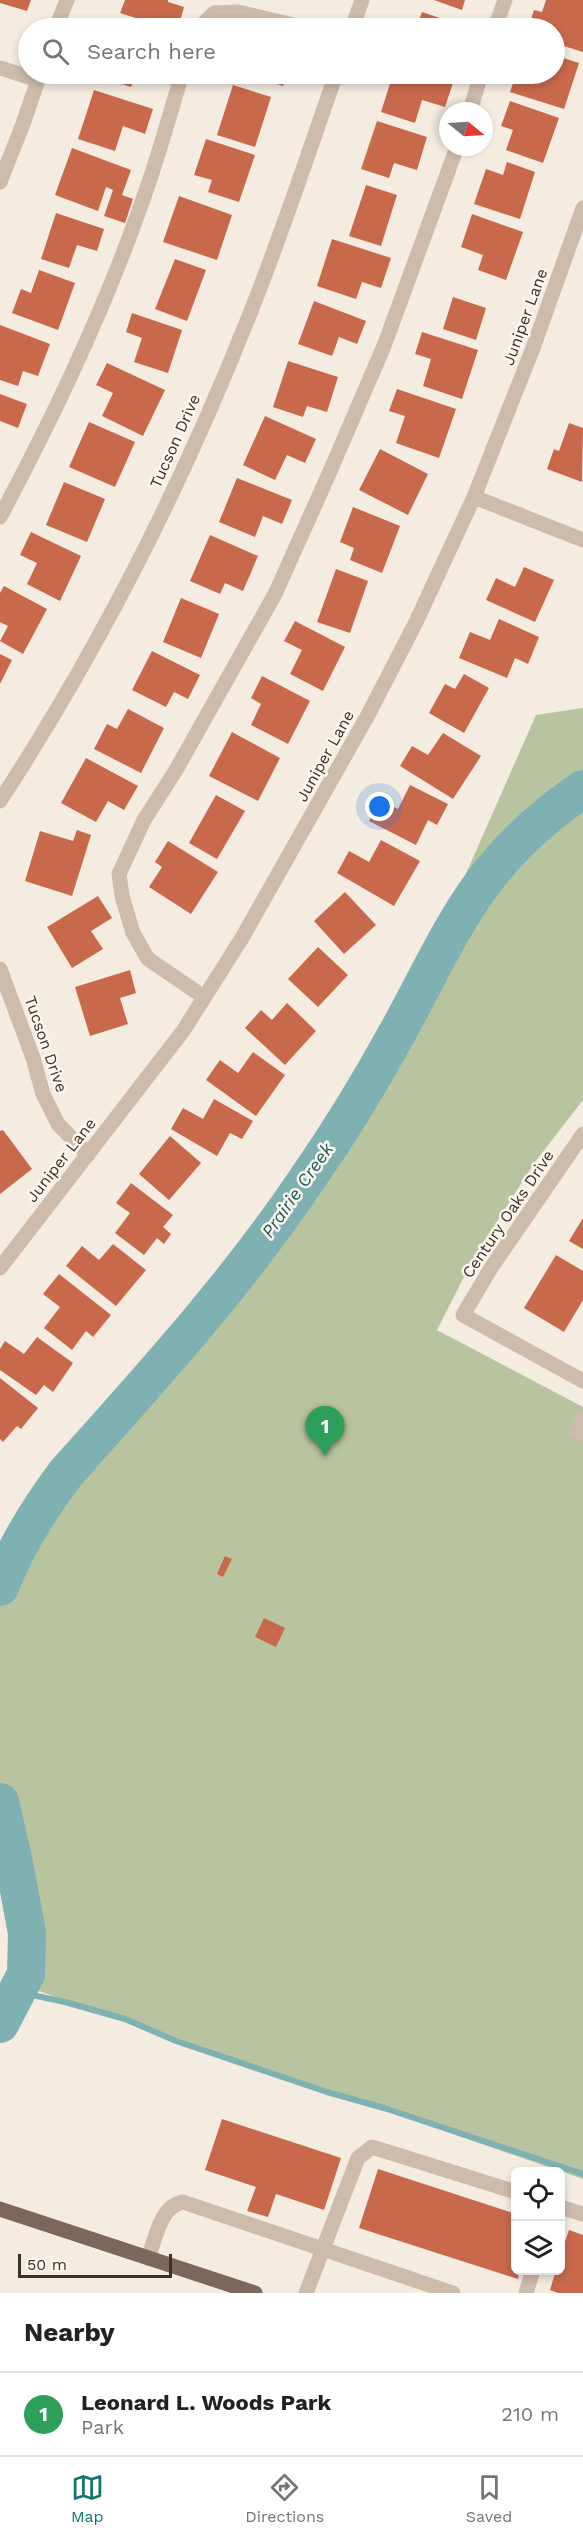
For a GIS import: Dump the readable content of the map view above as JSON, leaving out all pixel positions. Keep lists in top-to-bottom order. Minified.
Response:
{"streets":{"street":["Juniper Lane","Tucson Drive","Century Oaks Drive"]},"crossings":[["Juniper Lane","Tucson Drive"]],"water":["Prairie Creek"],"scale_bar":"50 m","north":"right","page":{"search":"Search here","pins":"1","scale":"50 m","heading":"Nearby","list":[{"mark":"1","name":"Leonard L. Woods Park","note":"Park","value":"210 m"}],"nav":["Map","Directions","Saved"]}}
